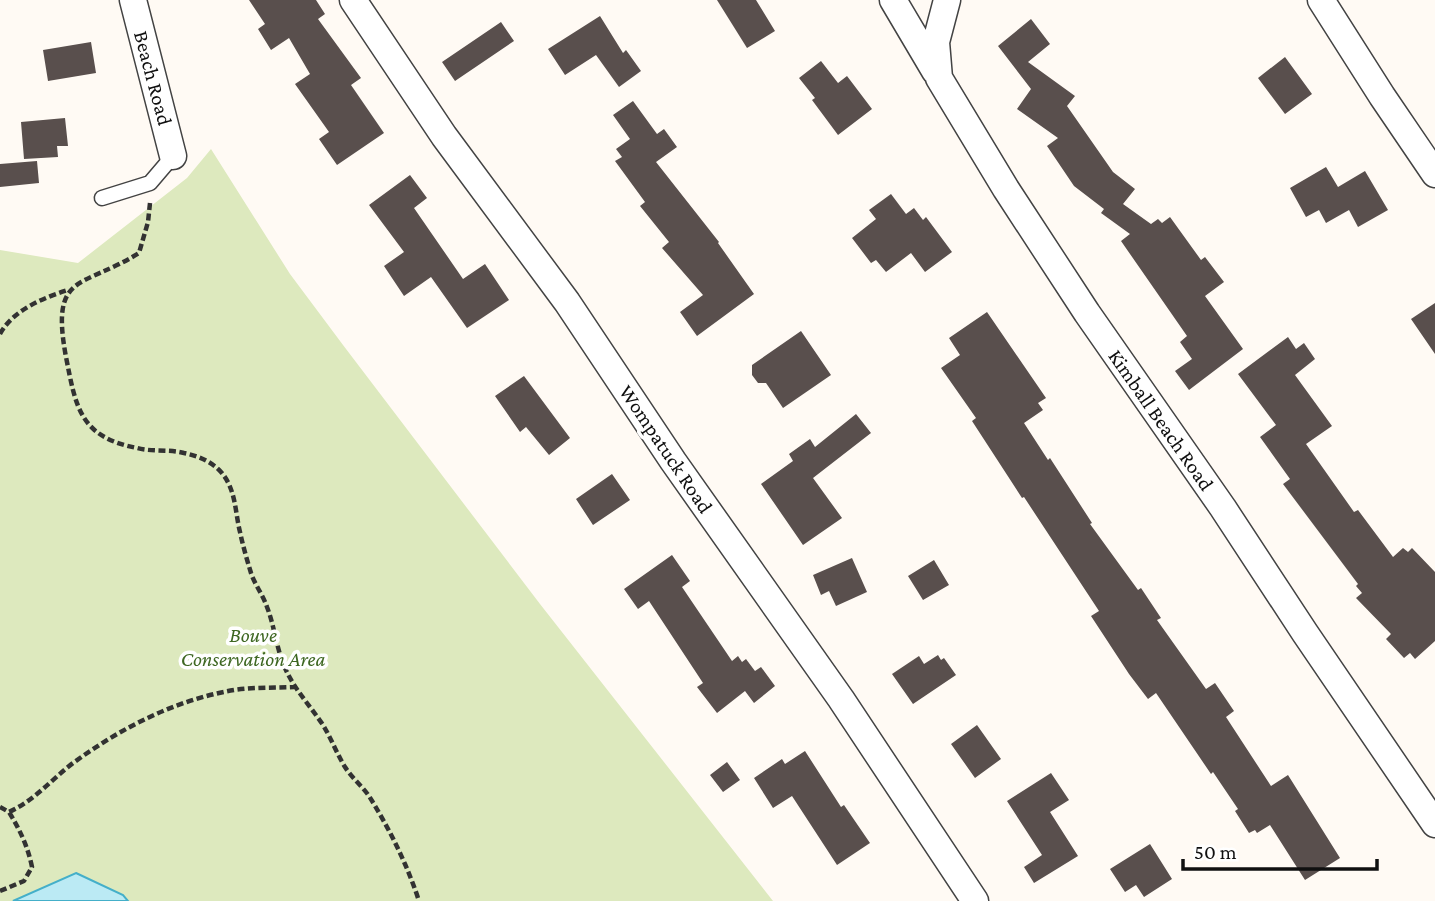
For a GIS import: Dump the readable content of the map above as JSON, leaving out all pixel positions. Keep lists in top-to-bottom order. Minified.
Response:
{"streets":{"street":["Beach Road","Kimball Beach Road","Wompatuck Road"]},"parks":["Bouve Conservation Area"],"scale_bar":"50 m"}
